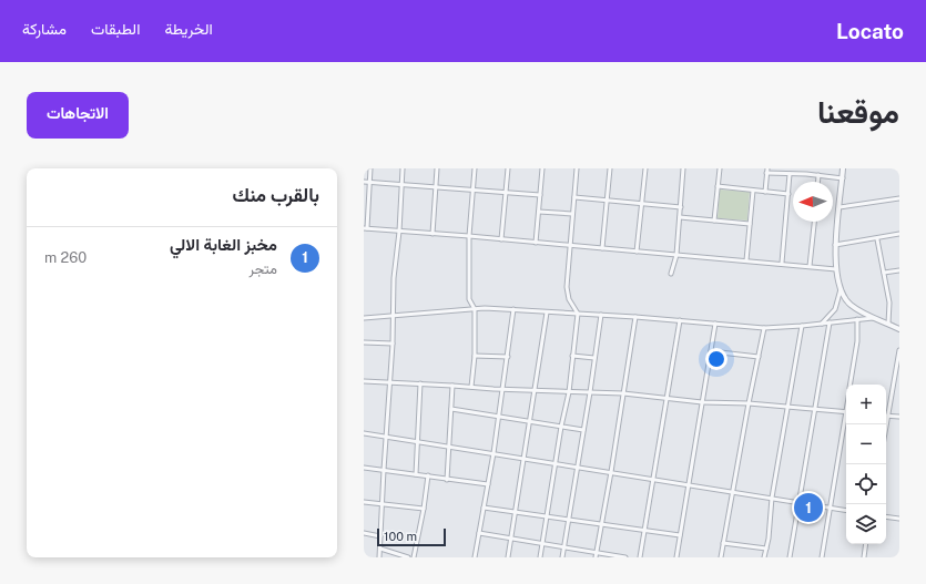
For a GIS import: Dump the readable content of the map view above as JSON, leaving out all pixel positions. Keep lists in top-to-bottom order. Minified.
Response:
{"scale_bar":"100 m","north":"left","page":{"header":"Locato","nav":["الخريطة","الطبقات","مشاركة"],"title":"موقعنا","buttons":"الاتجاهات","heading":"بالقرب منك","list":[{"mark":"1","name":"مخبز الغابة الالي","note":"متجر","value":"260 m"}],"map_buttons":["+","−"],"pins":"1","scale":"100 m"}}
